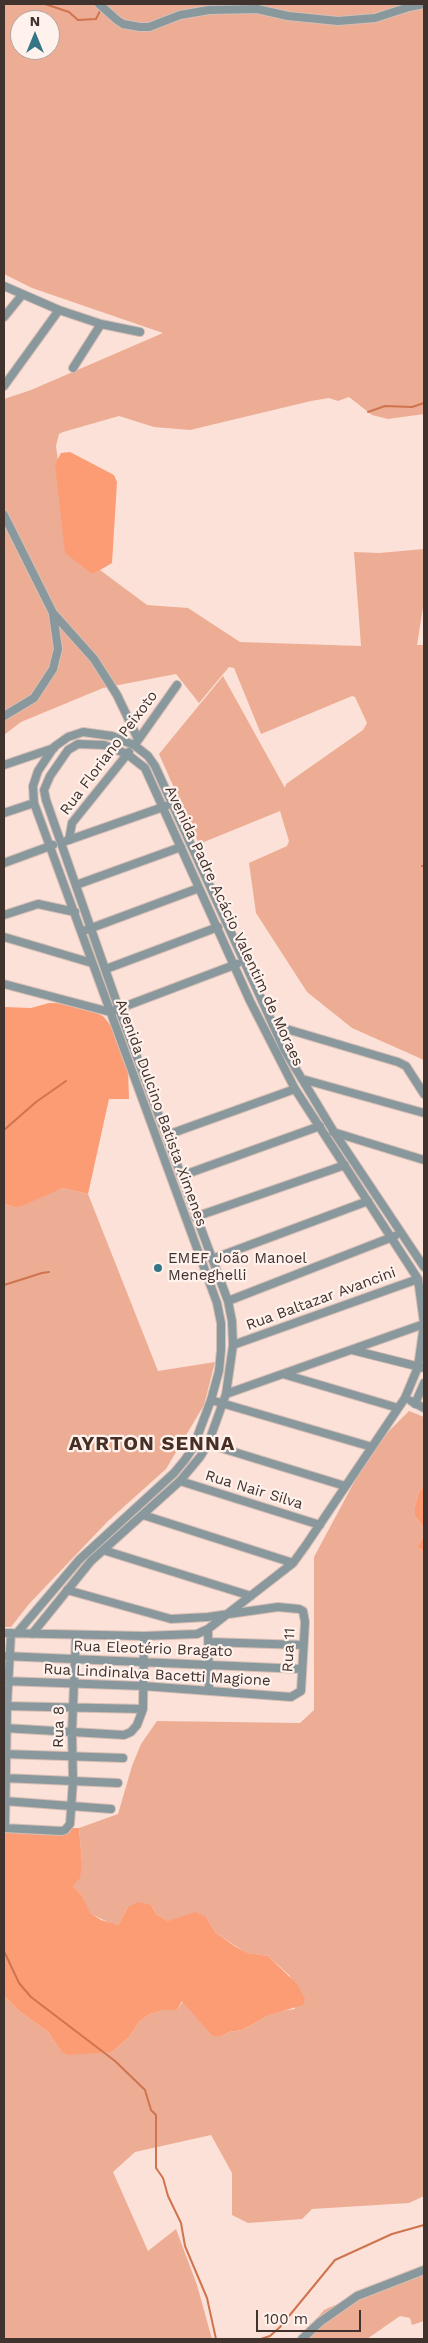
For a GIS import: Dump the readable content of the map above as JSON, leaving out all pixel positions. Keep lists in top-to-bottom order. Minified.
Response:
{"streets":{"street":["Rua Floriano Peixoto","Avenida Padre Acácio Valentim de Moraes","Avenida Dulcino Batista Ximenes","Rua Baltazar Avancini","Rua Nair Silva","Rua Eleotério Bragato","Rua 11","Rua Lindinalva Bacetti Magione","Rua 8"]},"crossings":[["Rua Floriano Peixoto","Avenida Padre Acácio Valentim de Moraes"],["Rua Floriano Peixoto","Avenida Dulcino Batista Ximenes"],["Avenida Padre Acácio Valentim de Moraes","Avenida Dulcino Batista Ximenes"],["Avenida Padre Acácio Valentim de Moraes","Rua Baltazar Avancini"],["Avenida Padre Acácio Valentim de Moraes","Rua Nair Silva"],["Avenida Padre Acácio Valentim de Moraes","Rua 11"],["Avenida Dulcino Batista Ximenes","Rua Baltazar Avancini"],["Avenida Dulcino Batista Ximenes","Rua Nair Silva"],["Rua Eleotério Bragato","Rua 11"],["Rua Eleotério Bragato","Rua 8"],["Rua 11","Rua Lindinalva Bacetti Magione"],["Rua Lindinalva Bacetti Magione","Rua 8"]],"districts":["AYRTON SENNA"],"places":["EMEF João Manoel Meneghelli"],"scale_bar":"100 m","north":"top"}
